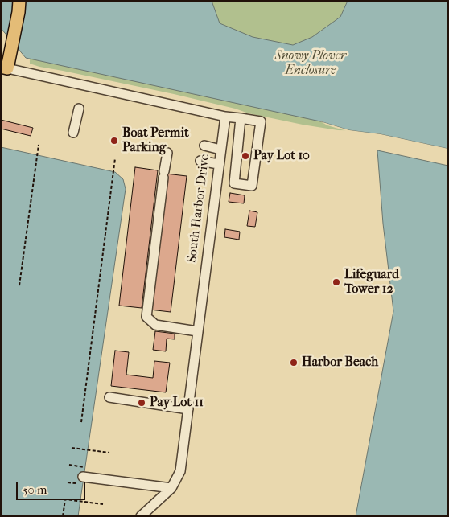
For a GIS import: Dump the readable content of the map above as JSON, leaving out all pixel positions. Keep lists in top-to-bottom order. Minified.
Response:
{"streets":{"street":["South Harbor Drive"]},"parks":["Snowy Plover Enclosure"],"places":["Boat Permit Parking","Pay Lot 10","Lifeguard Tower 12","Harbor Beach","Pay Lot 11"],"scale_bar":"50 m"}
